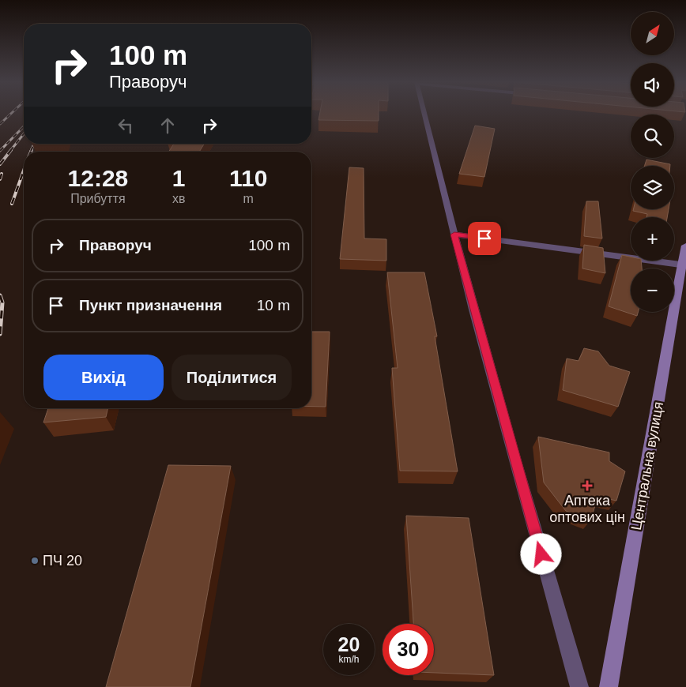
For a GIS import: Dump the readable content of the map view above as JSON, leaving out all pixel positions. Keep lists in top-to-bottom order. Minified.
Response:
{"streets":{"main road":["Центральна вулиця"]},"places":{"health":["Аптека оптових цін"],"other":["ПЧ 20"]},"north":"top right","page":{"map_buttons":["+","−"],"turn":["100 m","Праворуч"],"eta":["12:28","Прибуття","1","хв","110","m"],"list":[{"name":"Праворуч","value":"100 m"},{"name":"Пункт призначення","value":"10 m"}],"buttons":["Вихід","Поділитися"],"speed":"20 km/h","limit":"30"}}
